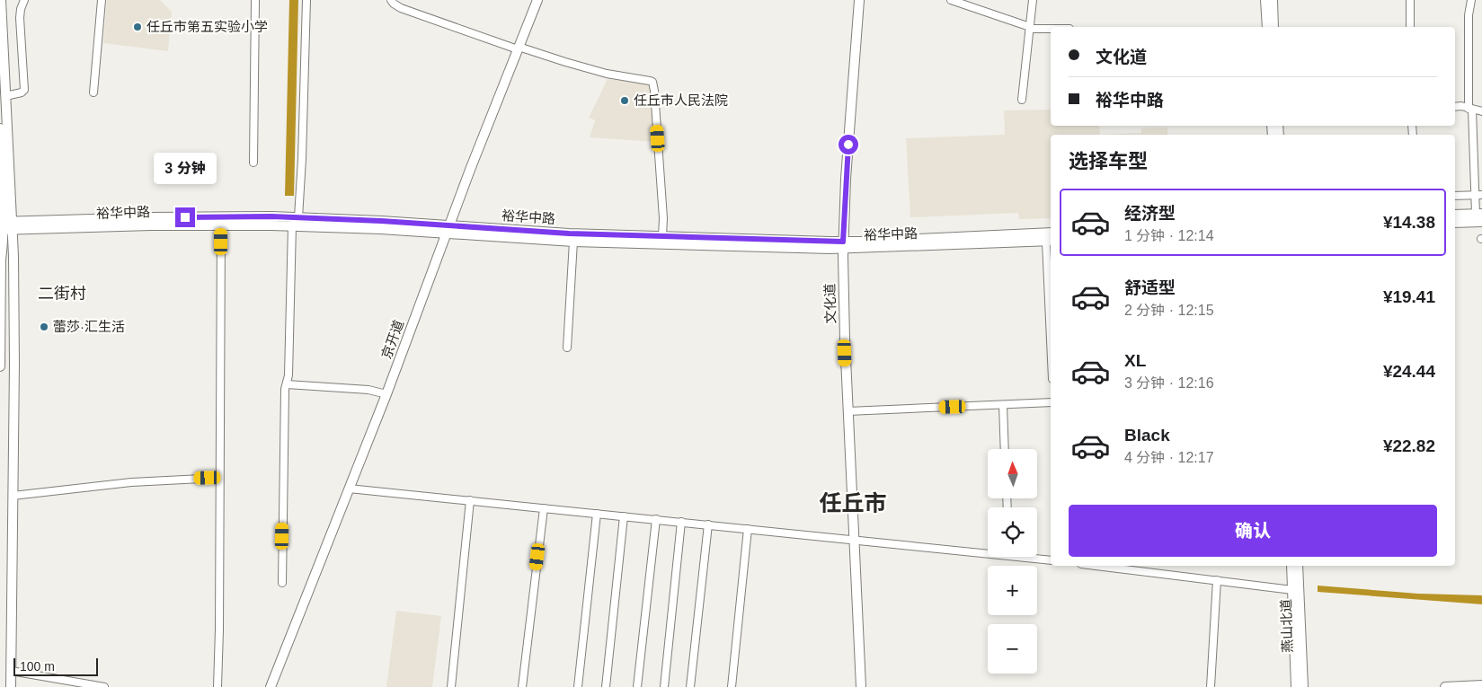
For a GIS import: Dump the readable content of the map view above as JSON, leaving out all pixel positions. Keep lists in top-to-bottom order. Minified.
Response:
{"streets":{"main road":["裕华中路","文化道","京开道","燕山北道"]},"crossings":[["裕华中路","文化道"],["裕华中路","京开道"]],"districts":["二街村","任丘市"],"places":["任丘市第五实验小学","任丘市人民法院","蕾莎·汇生活"],"scale_bar":"100 m","north":"top","page":{"banner":["文化道","裕华中路"],"heading":"选择车型","bubble":"3 分钟","list":[{"name":"经济型","note":"1 分钟 · 12:14","value":"¥14.38"},{"name":"舒适型","note":"2 分钟 · 12:15","value":"¥19.41"},{"name":"XL","note":"3 分钟 · 12:16","value":"¥24.44"},{"name":"Black","note":"4 分钟 · 12:17","value":"¥22.82"}],"map_buttons":["+","−"],"buttons":"确认","scale":"100 m"}}
